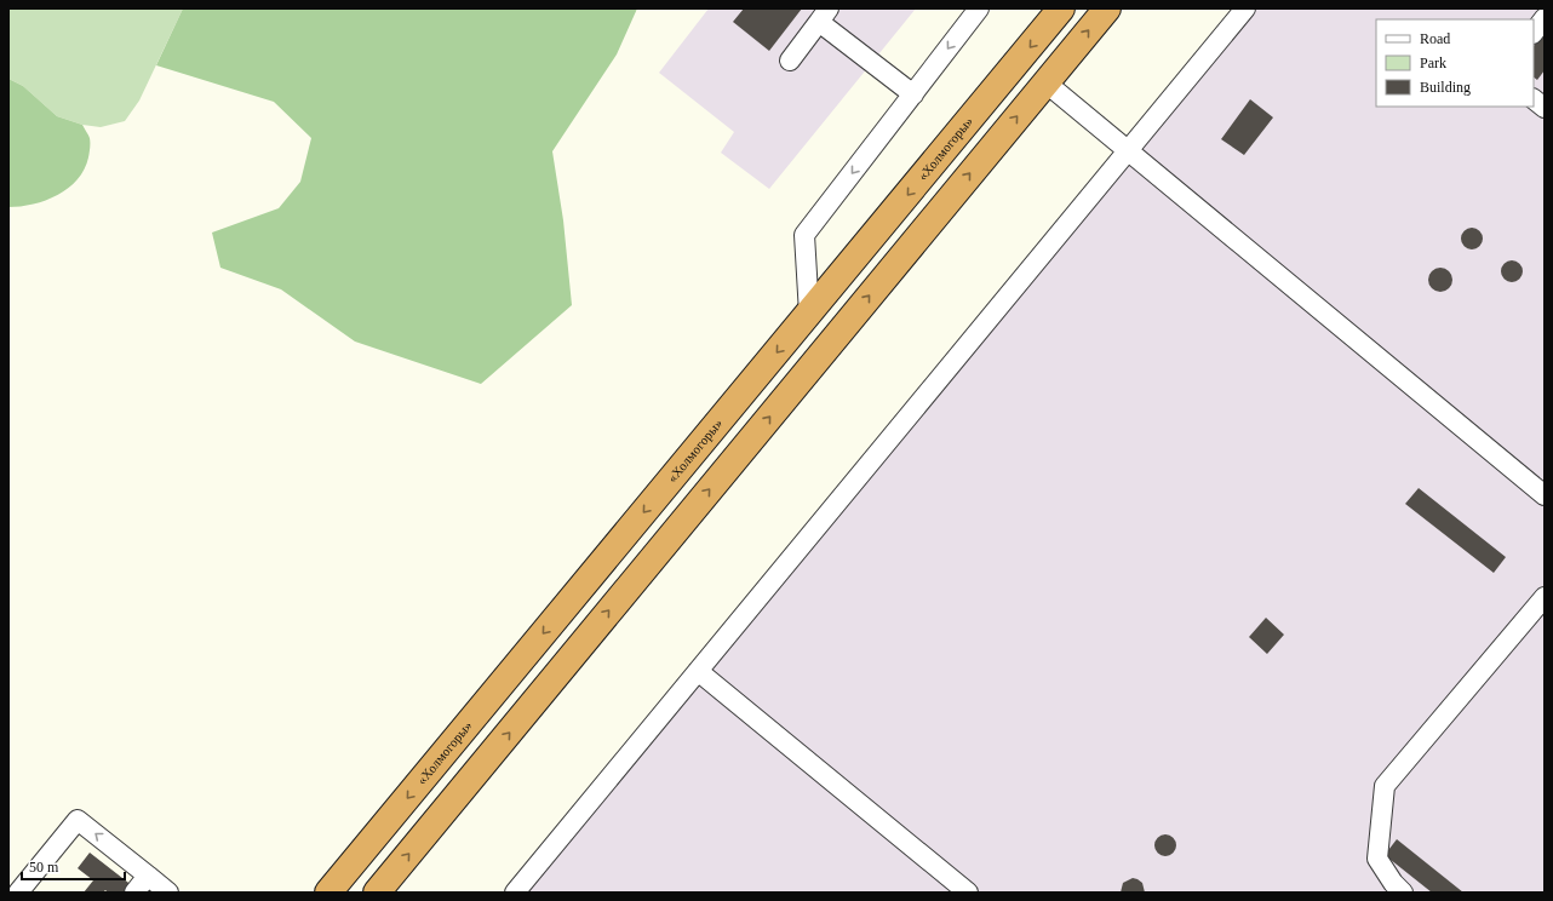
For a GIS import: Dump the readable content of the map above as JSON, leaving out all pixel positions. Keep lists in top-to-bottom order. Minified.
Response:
{"streets":{"highway":["«Холмогоры»"]},"legend":["Road","Park","Building"],"scale_bar":"50 m"}
